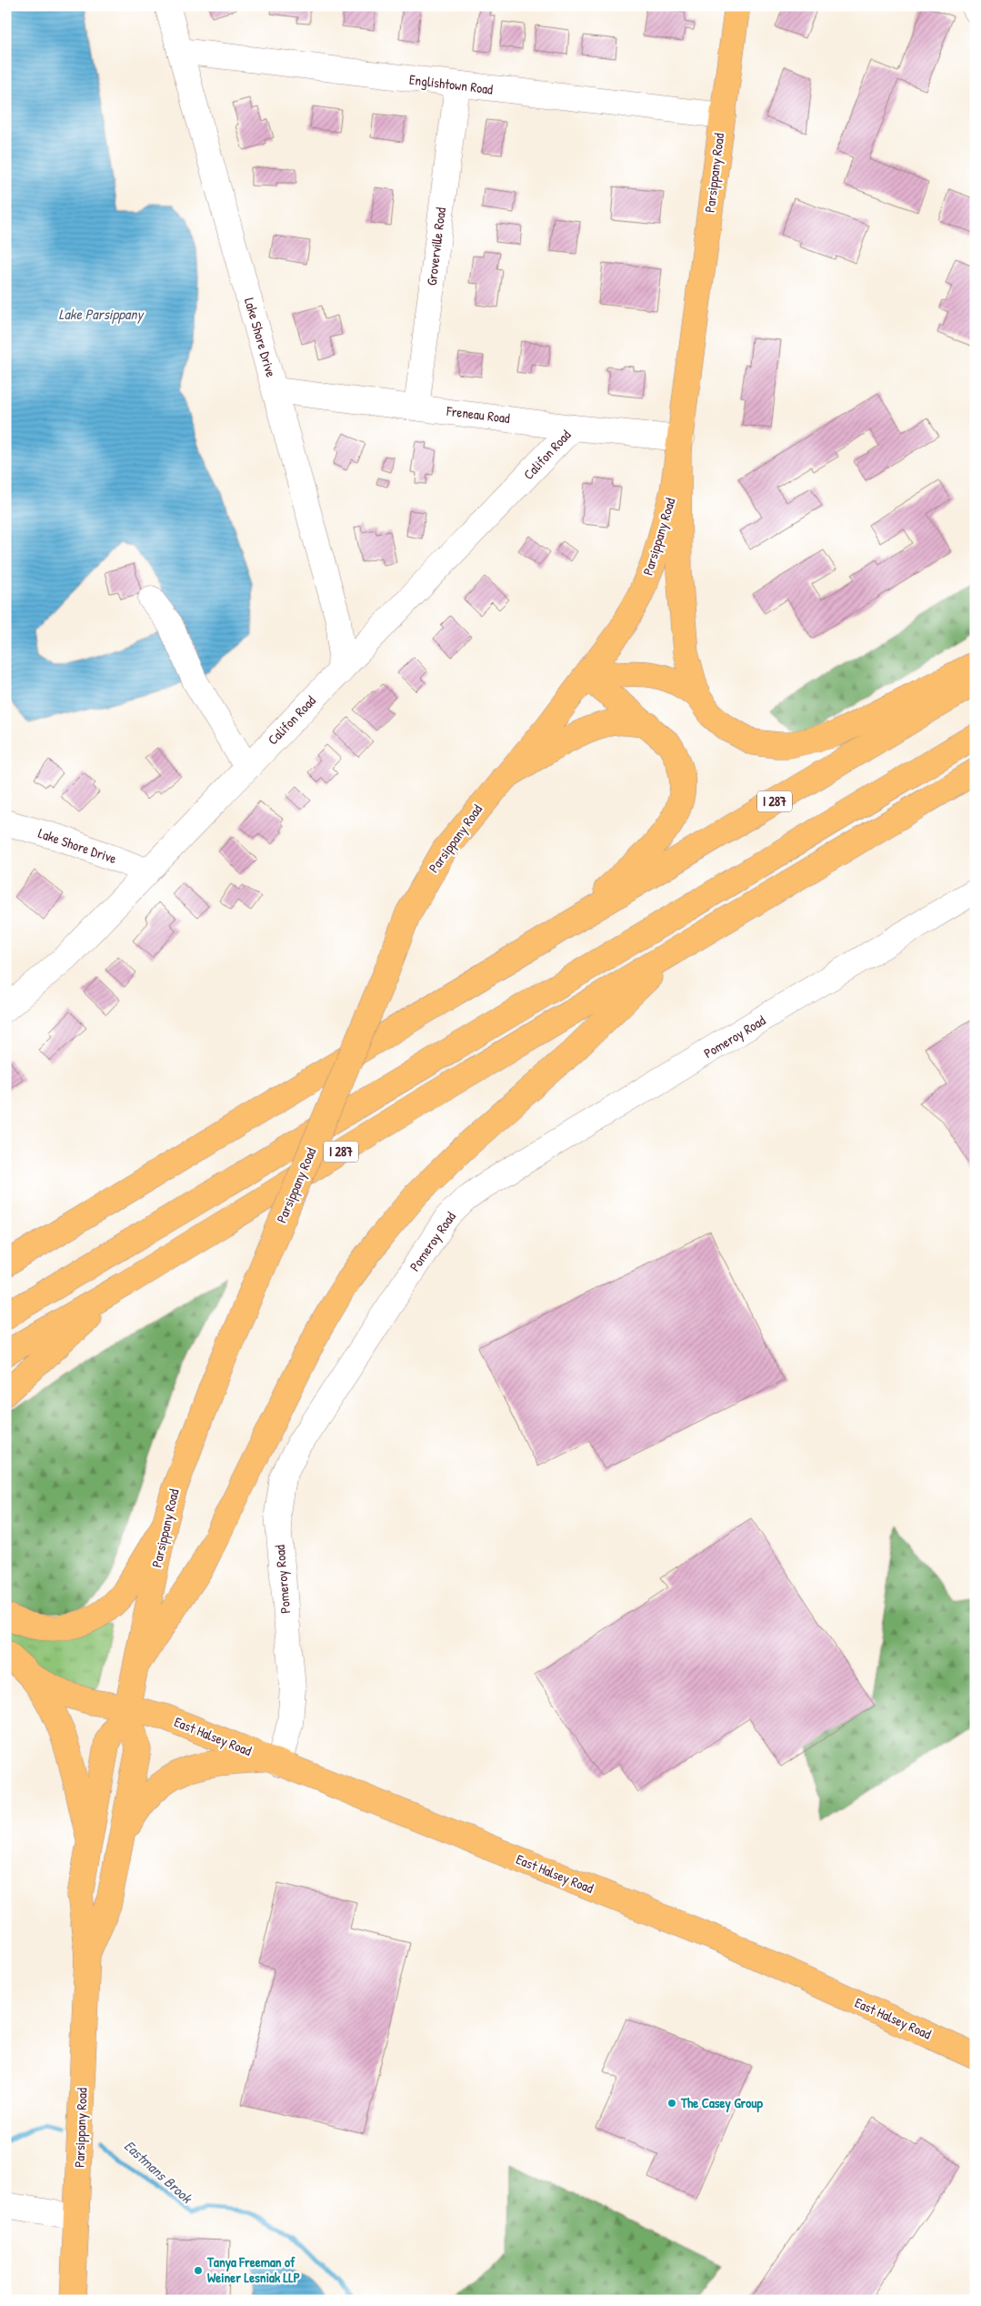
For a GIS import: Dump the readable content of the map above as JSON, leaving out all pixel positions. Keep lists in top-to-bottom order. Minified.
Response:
{"streets":{"main road":["Parsippany Road","I 287","East Halsey Road"],"street":["Englishtown Road","Groverville Road","Lake Shore Drive","Freneau Road","Califon Road","Pomeroy Road"]},"crossings":[["Englishtown Road","Parsippany Road"],["Englishtown Road","Groverville Road"],["Englishtown Road","Lake Shore Drive"],["Parsippany Road","Freneau Road"],["Parsippany Road","East Halsey Road"],["Groverville Road","Freneau Road"],["Lake Shore Drive","Freneau Road"],["Lake Shore Drive","Califon Road"],["Freneau Road","Califon Road"],["Pomeroy Road","East Halsey Road"]],"water":["Lake Parsippany","Eastmans Brook"],"places":["The Casey Group","Tanya Freeman of Weiner Lesniak LLP"]}
